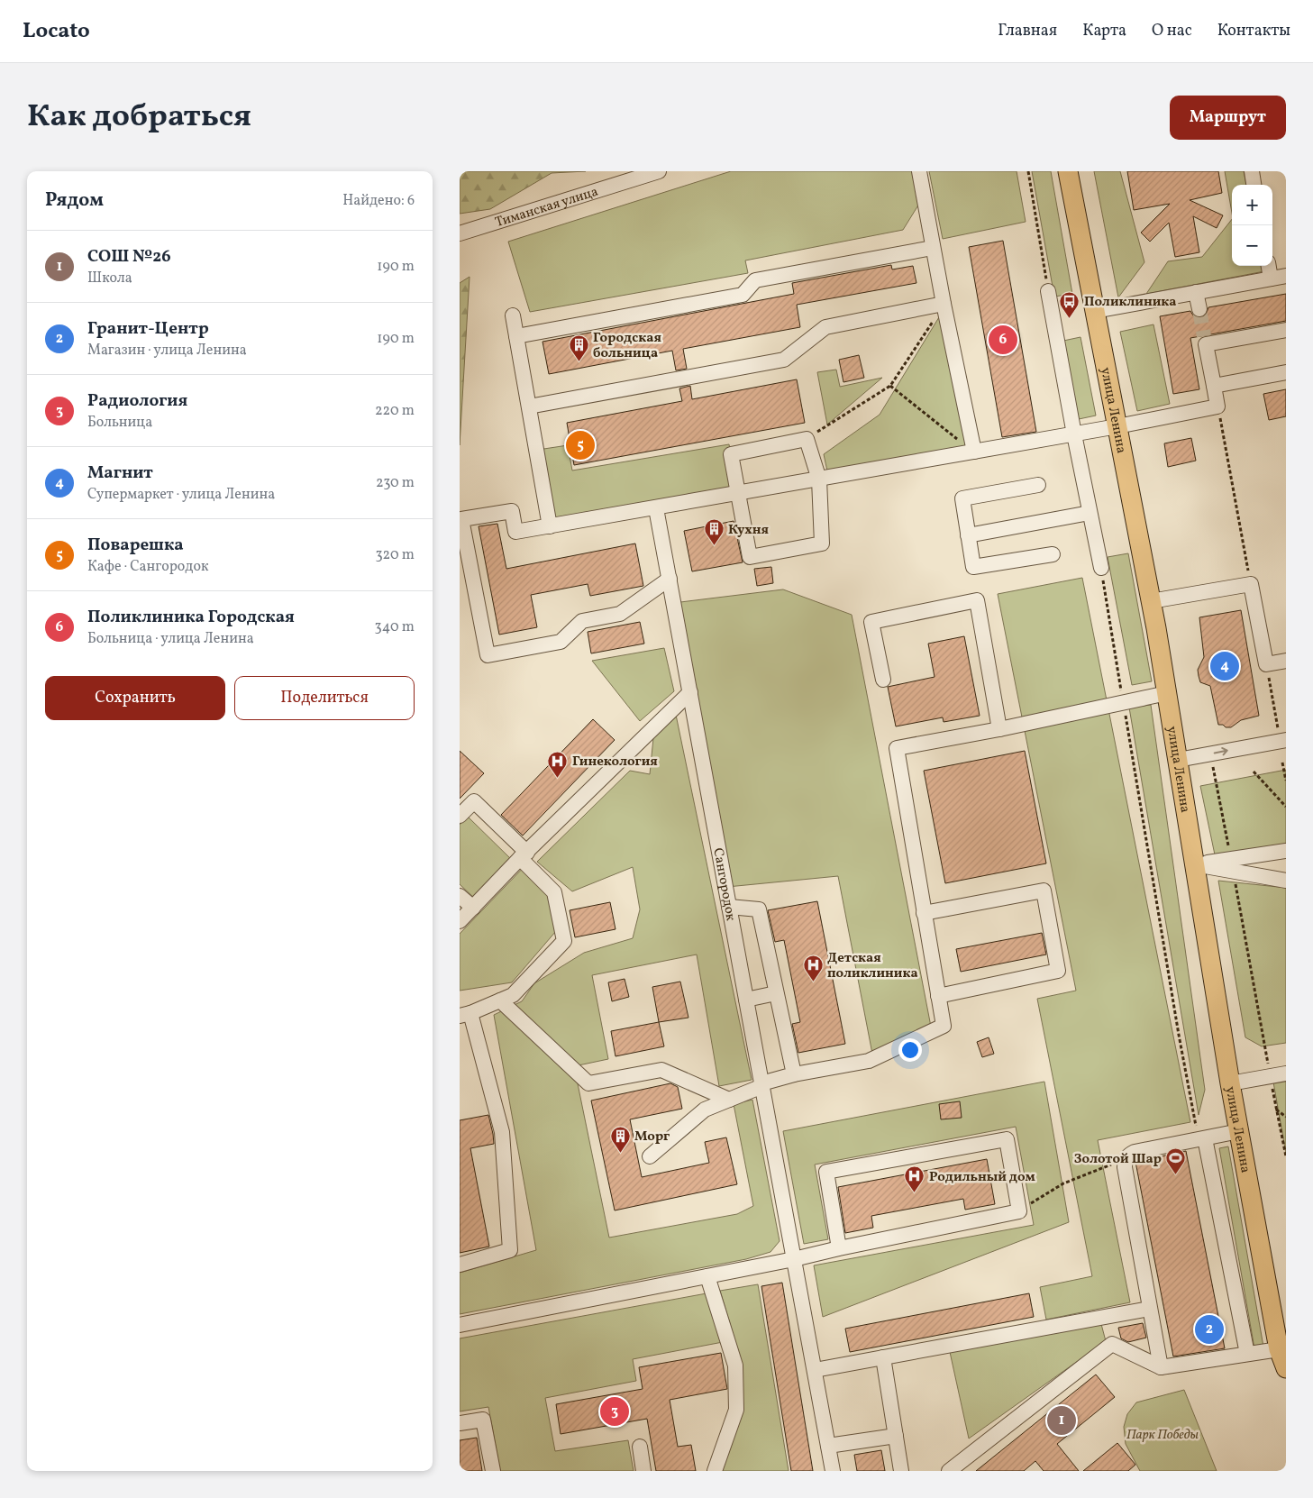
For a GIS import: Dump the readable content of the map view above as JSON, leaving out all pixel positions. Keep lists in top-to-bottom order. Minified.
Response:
{"streets":{"main road":["улица Ленина"],"street":["Тиманская улица","Сангородок"]},"parks":["Парк Победы"],"places":{"bus stop":["Поликлиника"],"building":["Городская больница","Кухня","Морг"],"hospital":["Гинекология","Детская поликлиника","Родильный дом"],"sports":["Золотой Шар"]},"page":{"header":"Locato","nav":["Главная","Карта","О нас","Контакты"],"title":"Как добраться","buttons":["Маршрут",["Сохранить","Поделиться"]],"heading":["Рядом","Найдено: 6"],"map_buttons":["+","−"],"list":[{"mark":"1","name":"СОШ №26","note":"Школа","value":"190 m"},{"mark":"2","name":"Гранит-Центр","note":"Магазин · улица Ленина","value":"190 m"},{"mark":"3","name":"Радиология","note":"Больница","value":"220 m"},{"mark":"4","name":"Магнит","note":"Супермаркет · улица Ленина","value":"230 m"},{"mark":"5","name":"Поварешка","note":"Кафе · Сангородок","value":"320 m"},{"mark":"6","name":"Поликлиника Городская","note":"Больница · улица Ленина","value":"340 m"}],"pins":["6","5","4","2","3","1"]}}
